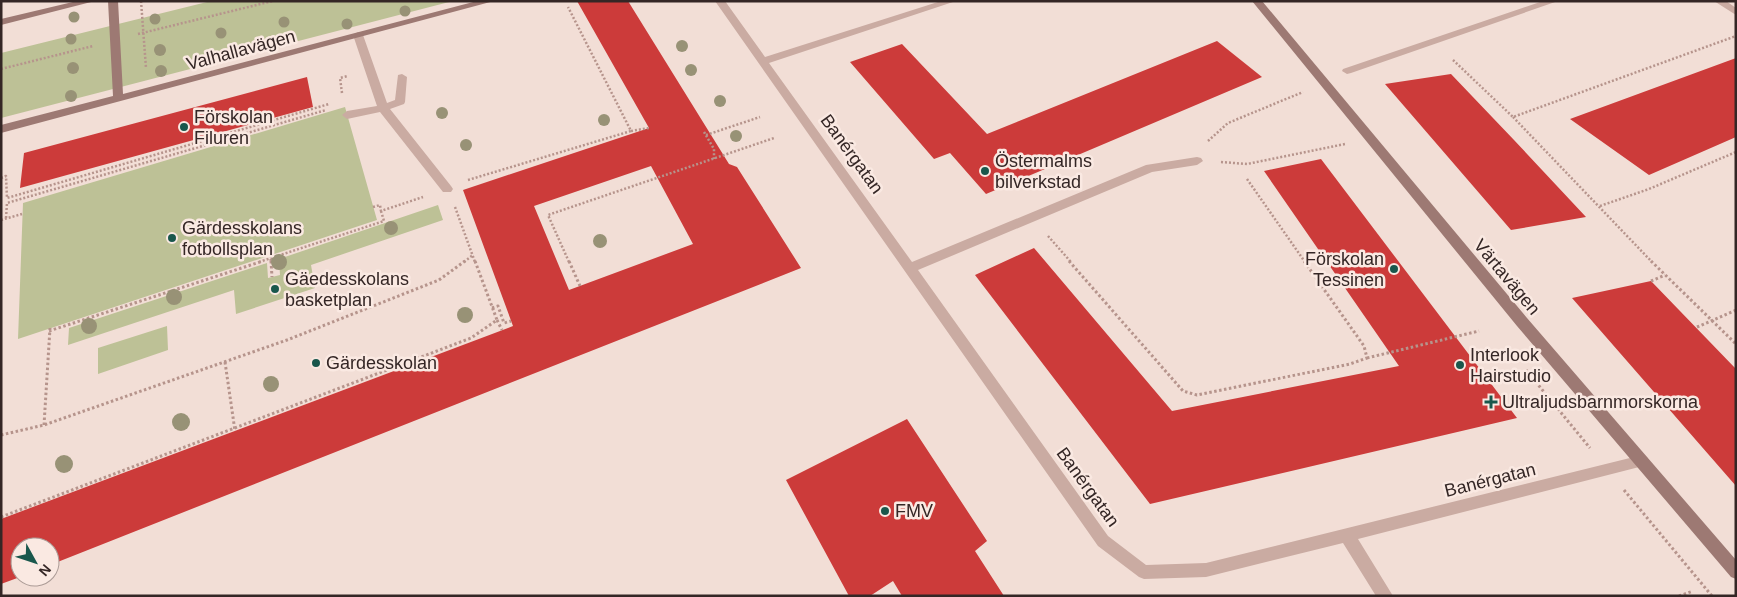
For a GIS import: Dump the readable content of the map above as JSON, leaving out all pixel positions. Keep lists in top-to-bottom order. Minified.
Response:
{"streets":{"main road":["Valhallavägen","Värtavägen"],"street":["Banérgatan"]},"crossings":[["Banérgatan","Värtavägen"]],"places":{"other":["Förskolan Filuren","Östermalms bilverkstad","Gärdesskolans fotbollsplan","Förskolan Tessinen","Gäedesskolans basketplan","Gärdesskolan","Interlook Hairstudio","FMV"],"health":["Ultraljudsbarnmorskorna"]},"north":"bottom right"}
